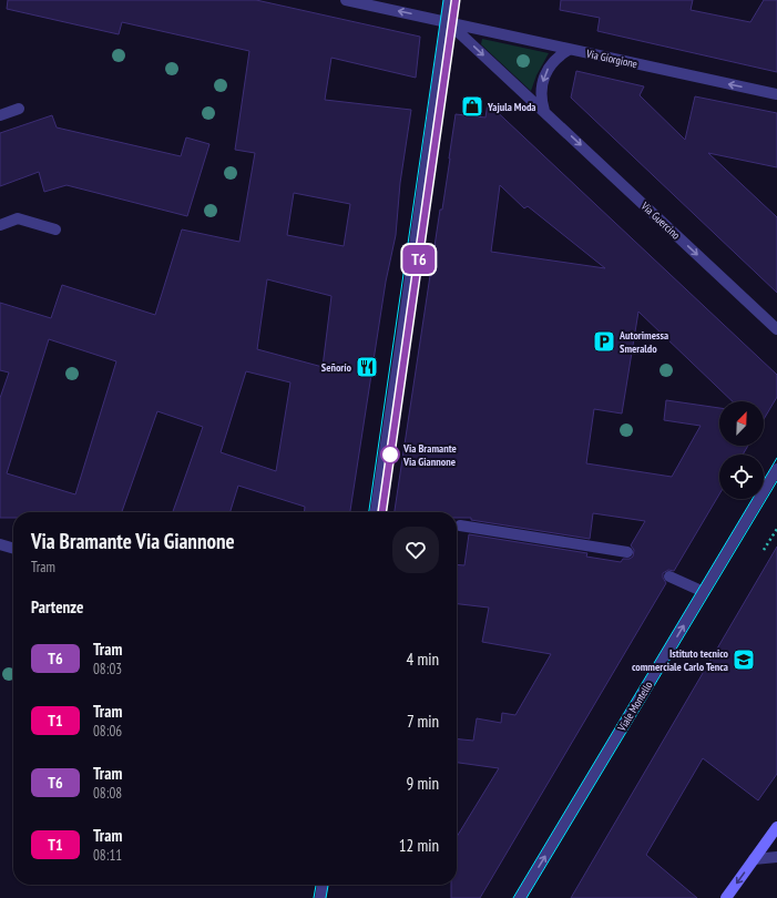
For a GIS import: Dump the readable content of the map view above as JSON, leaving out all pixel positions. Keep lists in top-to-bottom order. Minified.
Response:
{"streets":{"street":["Via Giorgione","Via Guercino","Viale Montello"]},"crossings":[["Via Giorgione","Via Guercino"]],"one_way":["Via Giorgione","Via Guercino","Viale Montello"],"places":{"shop":["Yajula Moda"],"parking":["Autorimessa Smeraldo"],"restaurant":["Señorío"],"other":["Via Bramante Via Giannone"],"school or university":["Istituto tecnico commerciale Carlo Tenca"]},"lines":["tram line T6"],"north":"top right","page":{"on_map":"T6","heading":[["Via Bramante Via Giannone","Tram"],"Partenze"],"list":[{"mark":"T6","name":"Tram","note":"08:03","value":"4 min"},{"mark":"T1","name":"Tram","note":"08:06","value":"7 min"},{"mark":"T6","name":"Tram","note":"08:08","value":"9 min"},{"mark":"T1","name":"Tram","note":"08:11","value":"12 min"}]}}
